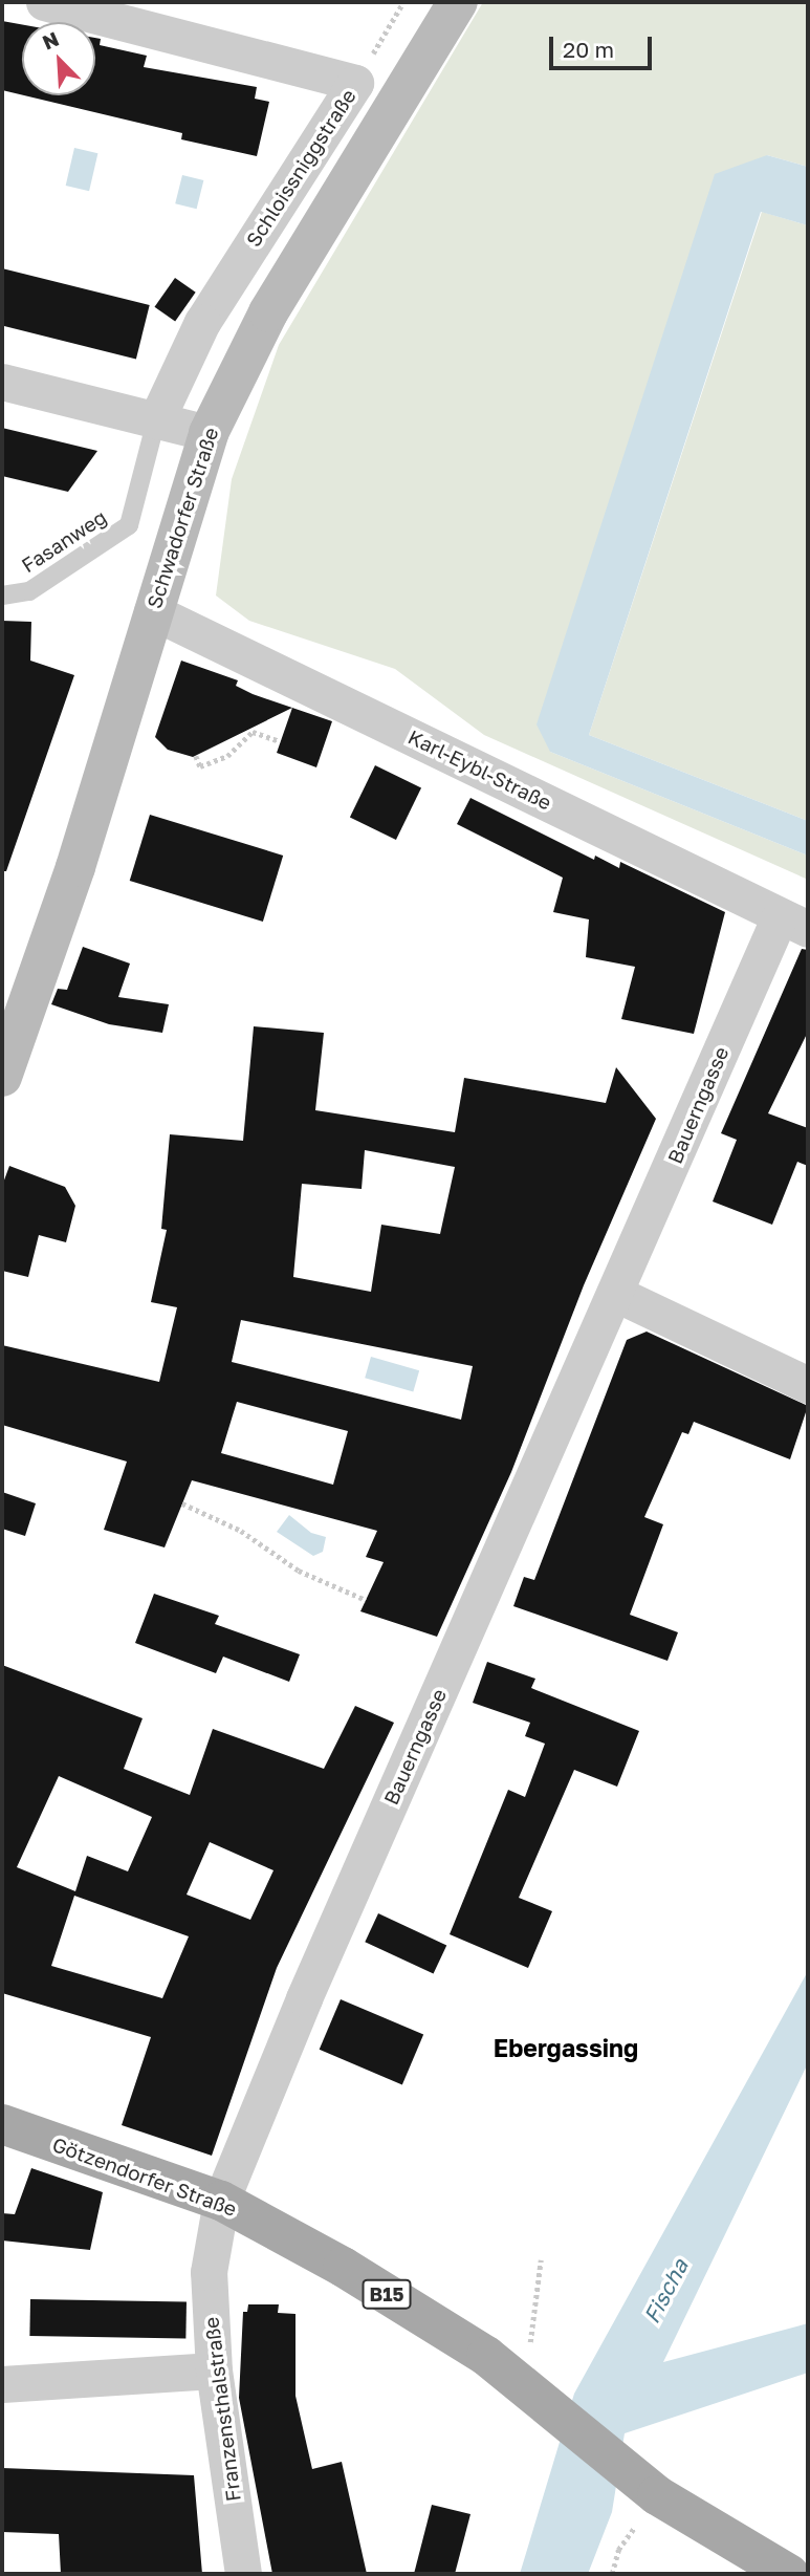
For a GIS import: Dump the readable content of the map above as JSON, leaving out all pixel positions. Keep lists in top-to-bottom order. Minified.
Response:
{"streets":{"main road":["Schwadorfer Straße","Götzendorfer Straße","B15"],"street":["Schloissniggstraße","Karl-Eybl-Straße","Bauerngasse","Franzensthalstraße"],"lane":["Fasanweg"]},"crossings":[["Schloissniggstraße","Fasanweg"],["Schwadorfer Straße","Karl-Eybl-Straße"],["Karl-Eybl-Straße","Bauerngasse"],["Bauerngasse","Götzendorfer Straße"],["Bauerngasse","Franzensthalstraße"],["Götzendorfer Straße","B15"],["Götzendorfer Straße","Franzensthalstraße"]],"districts":["Ebergassing"],"water":["Fischa"],"scale_bar":"20 m","north":"top left"}
